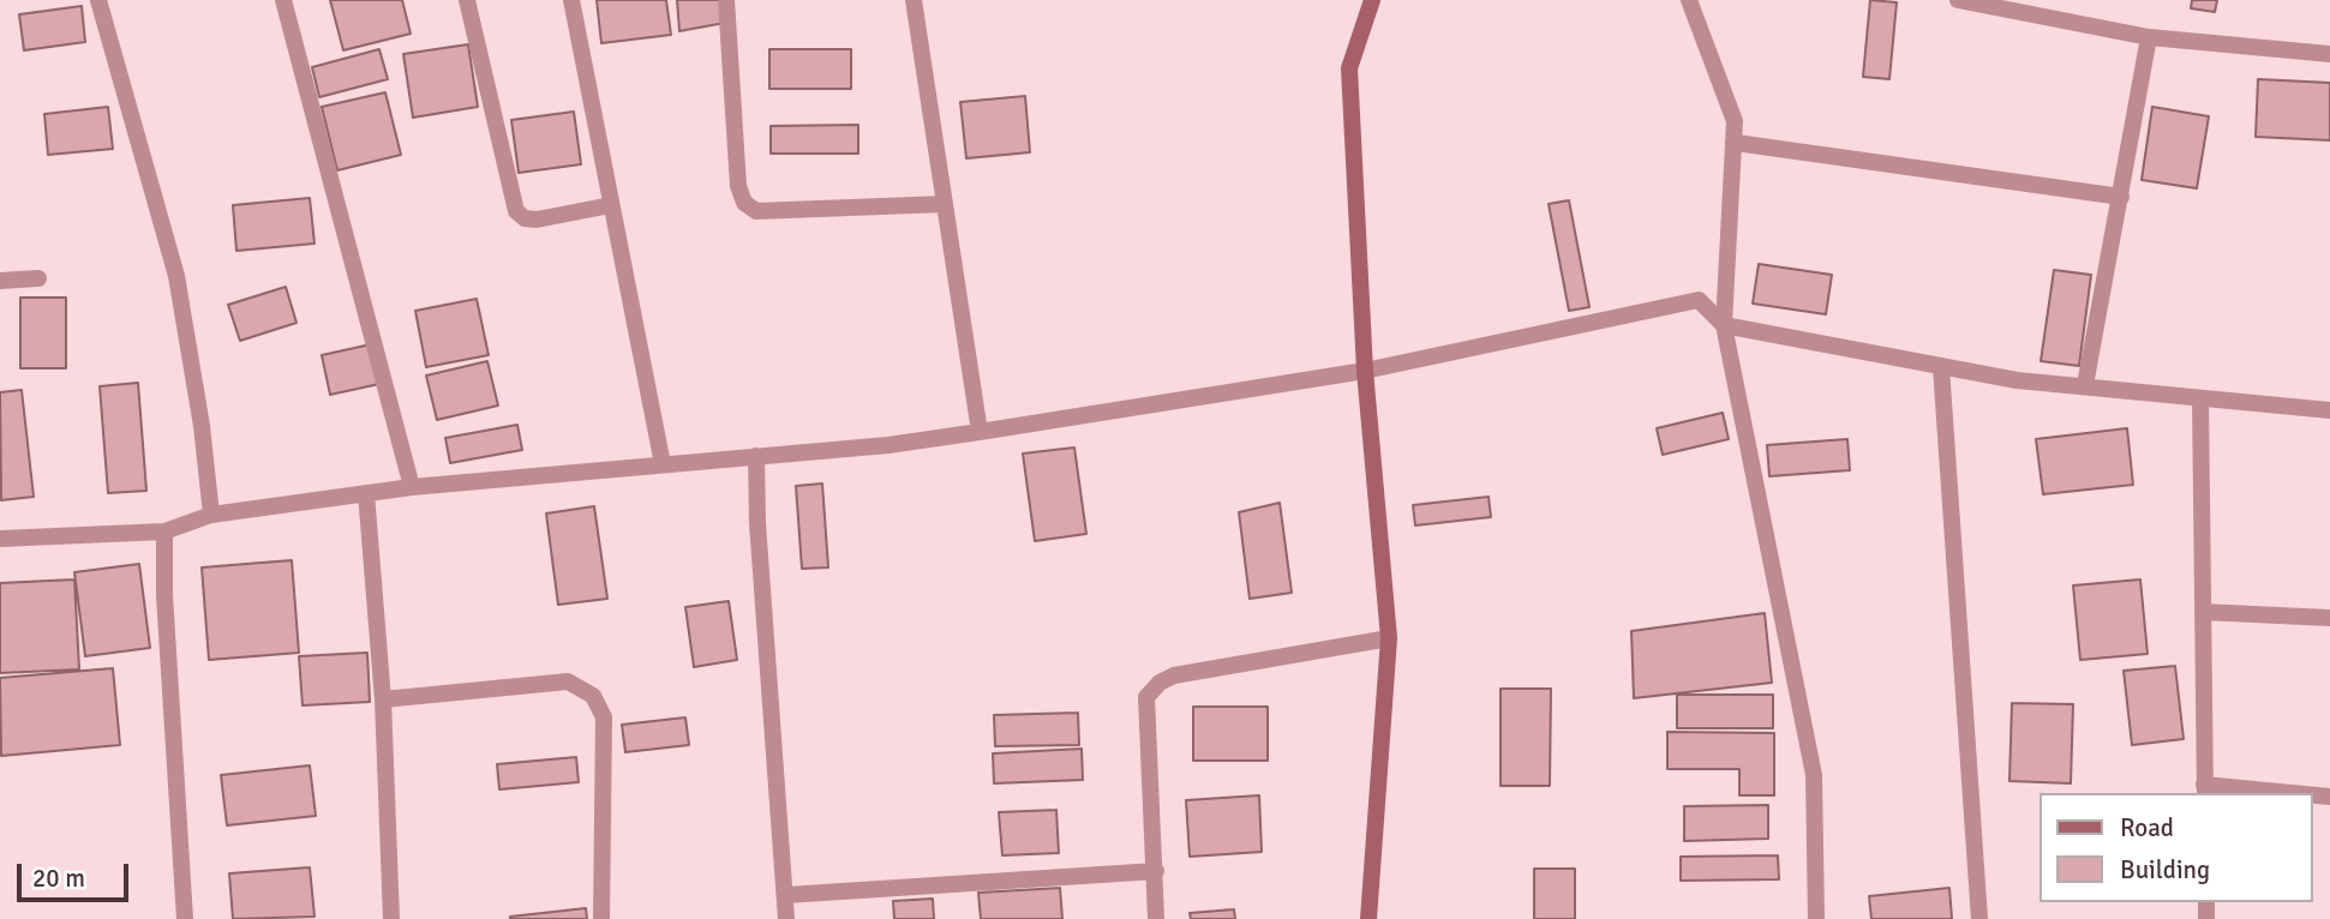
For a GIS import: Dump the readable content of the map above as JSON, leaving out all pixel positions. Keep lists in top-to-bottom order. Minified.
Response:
{"legend":["Road","Building"],"scale_bar":"20 m"}
